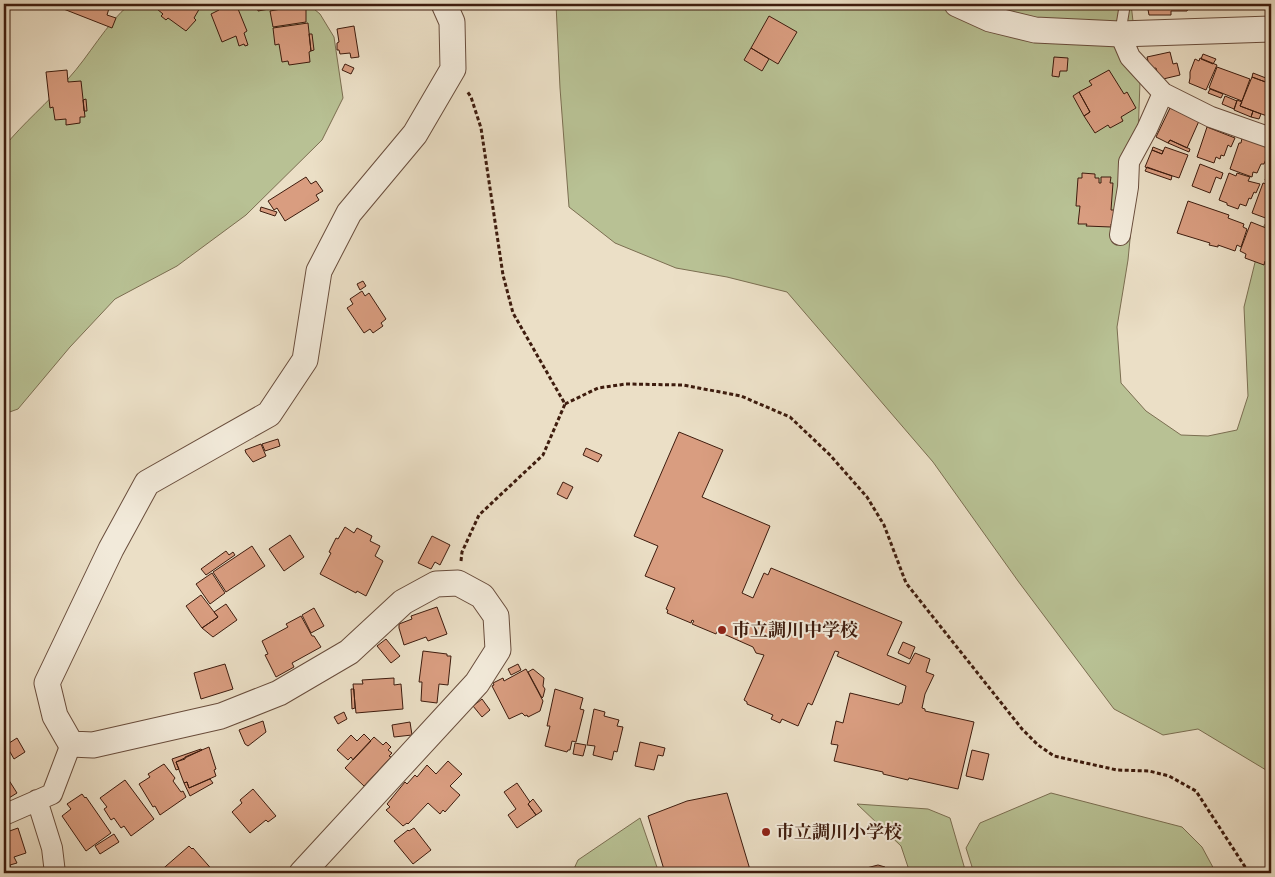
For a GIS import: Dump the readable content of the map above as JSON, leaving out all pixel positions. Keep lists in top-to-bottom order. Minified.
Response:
{"places":["市立調川中学校","市立調川小学校"]}
